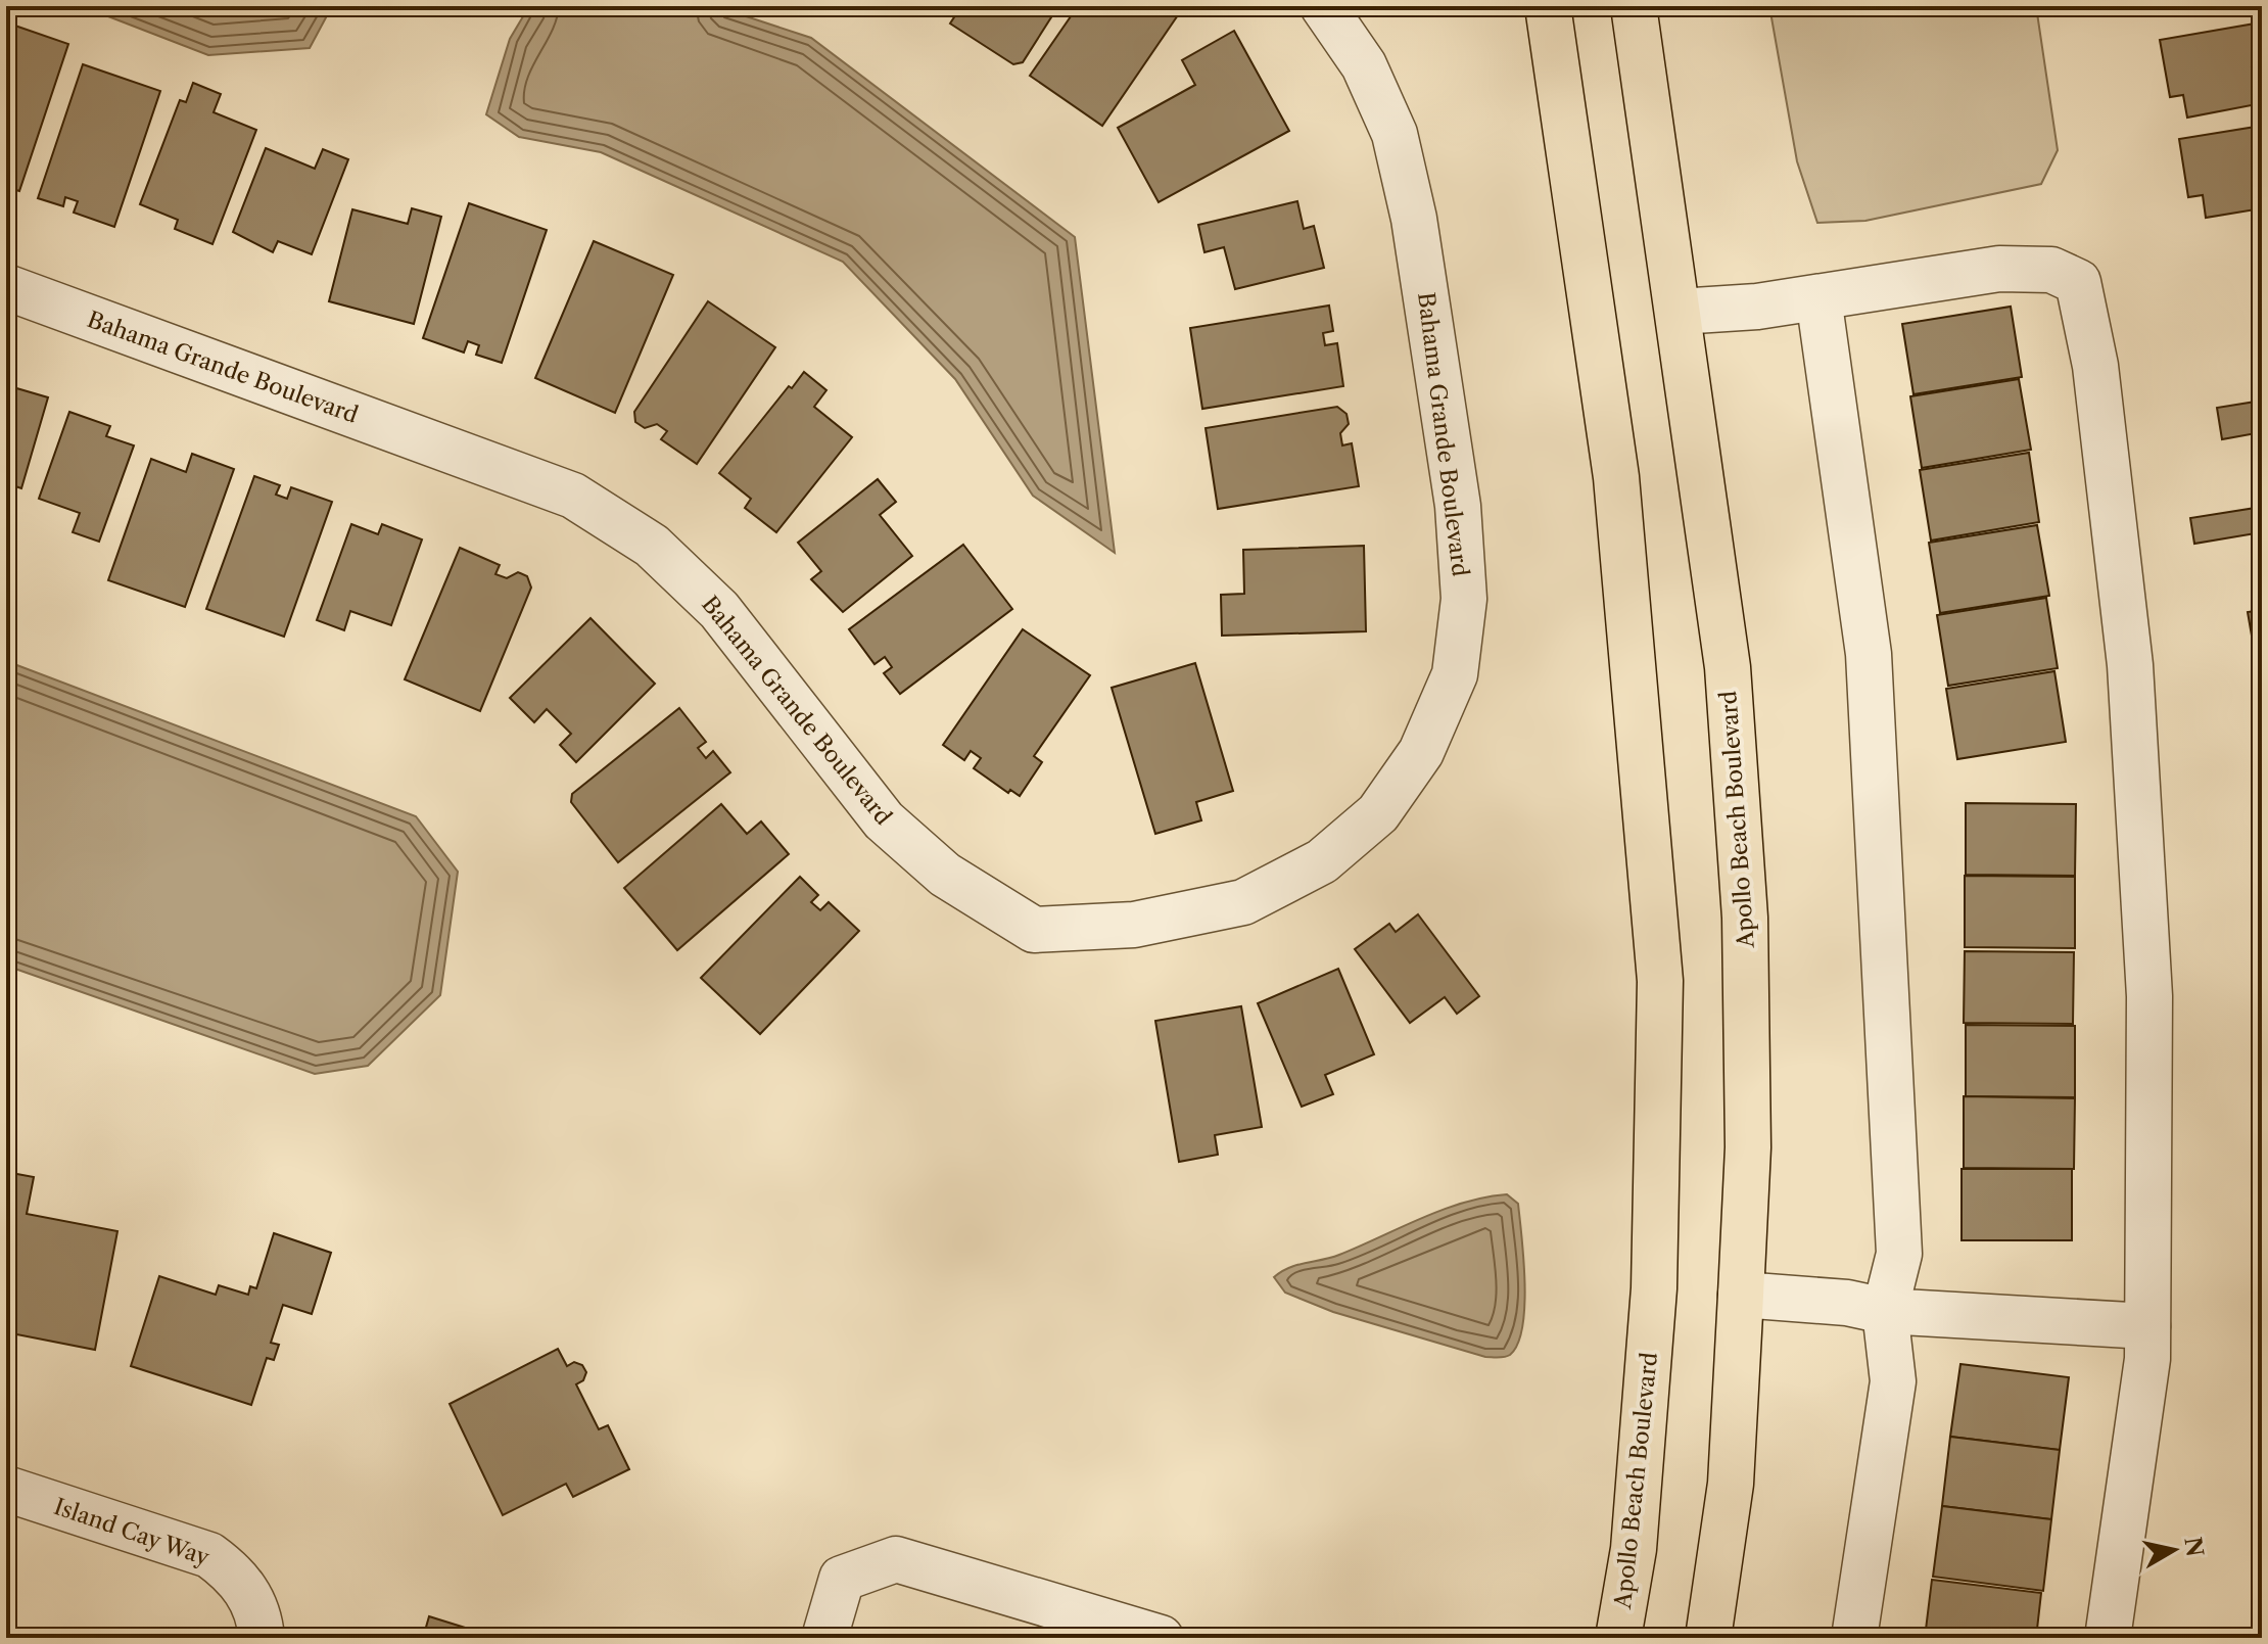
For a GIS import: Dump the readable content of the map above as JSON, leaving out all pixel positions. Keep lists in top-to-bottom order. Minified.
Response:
{"streets":{"main road":["Apollo Beach Boulevard"],"street":["Bahama Grande Boulevard","Island Cay Way"]},"north":"right"}
